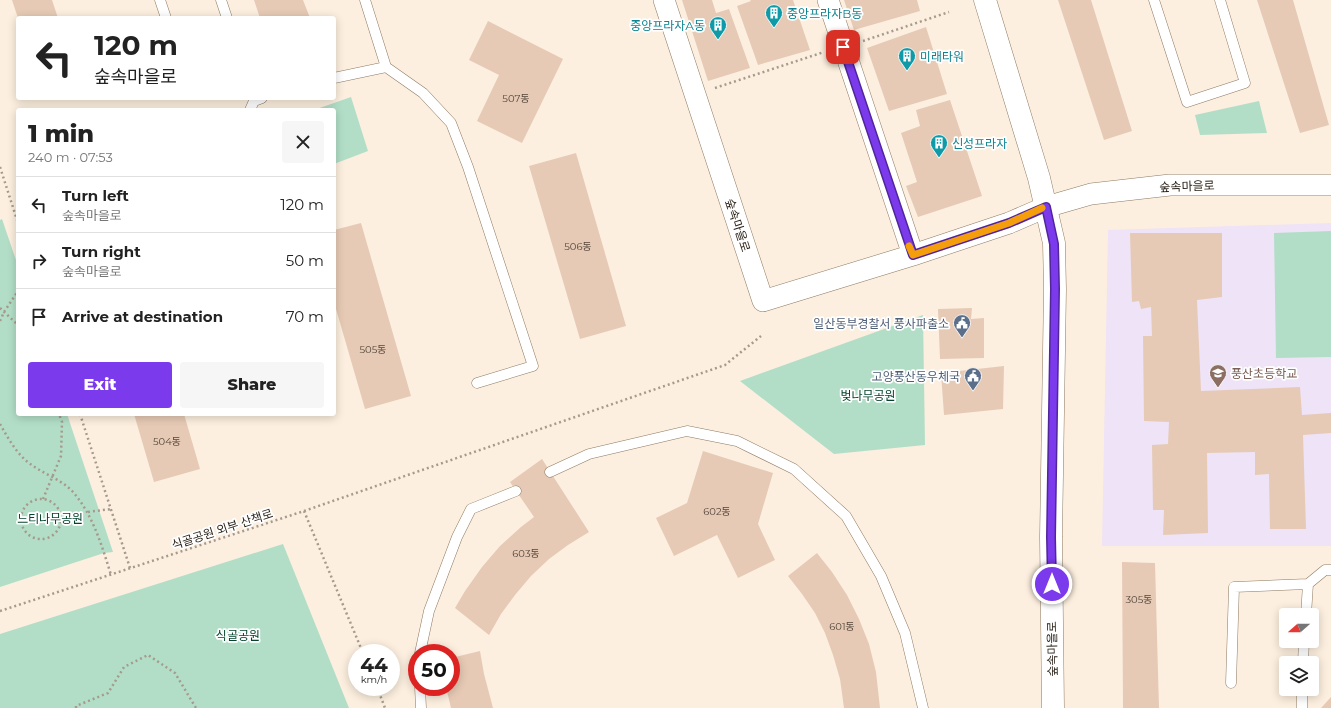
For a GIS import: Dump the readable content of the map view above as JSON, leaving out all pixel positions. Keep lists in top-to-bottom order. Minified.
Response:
{"streets":{"main road":["숲속마을로"],"path":["식골공원 외부 산책로"]},"parks":["벚나무공원","느티나무공원","식골공원"],"places":{"building":["중앙프라자B동","중앙프라자A동","미래타워","신성프라자"],"public building":["일산동부경찰서 풍사파출소","고양풍산동우체국"],"school or university":["풍산초등학교"]},"house_numbers":["507동","506동","505동","504동","602동","603동","305동","601동"],"north":"left","page":{"turn":["120 m","숲속마을로"],"heading":["1 min","240 m · 07:53"],"list":[{"name":"Turn left","note":"숲속마을로","value":"120 m"},{"name":"Turn right","note":"숲속마을로","value":"50 m"},{"name":"Arrive at destination","value":"70 m"}],"buttons":["Exit","Share"],"speed":"44 km/h","limit":"50"}}
